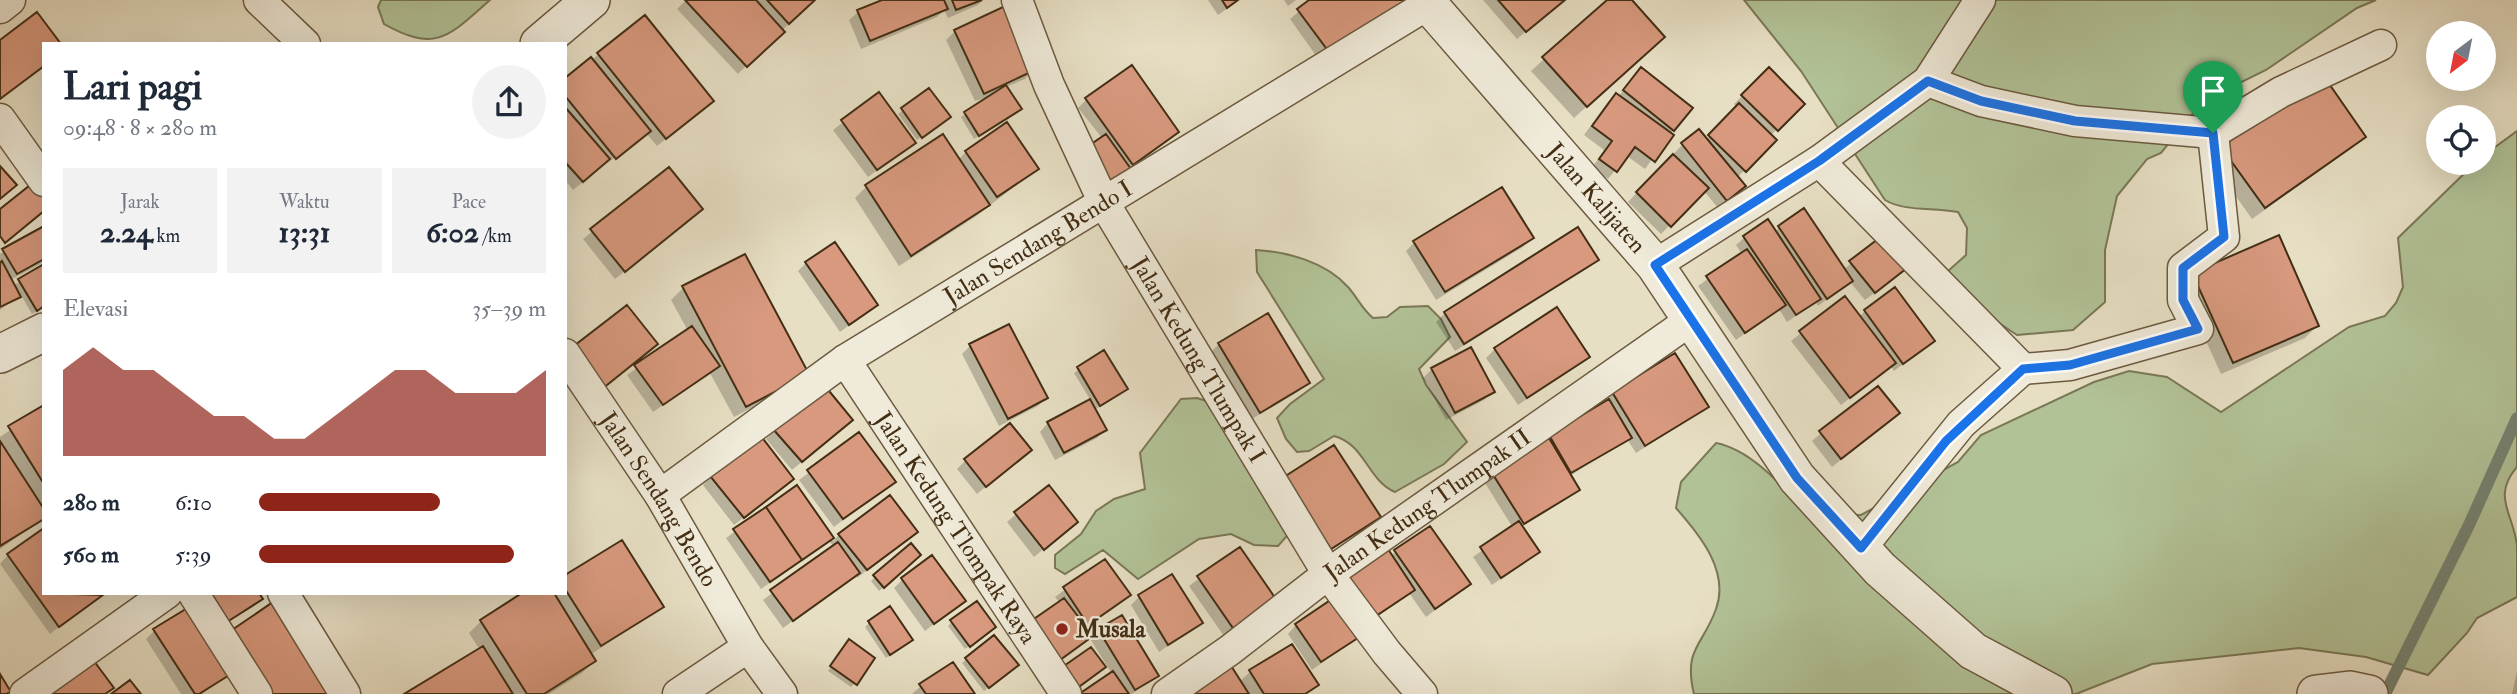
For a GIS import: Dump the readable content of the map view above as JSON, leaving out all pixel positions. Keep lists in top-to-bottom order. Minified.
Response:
{"streets":{"street":["Jalan Kalijaten","Jalan Sendang Bendo I","Jalan Kedung Tlumpak I","Jalan Sendang Bendo","Jalan Kedung Tlumpak II","Jalan Kedung Tlompak Raya"]},"crossings":[["Jalan Kalijaten","Jalan Sendang Bendo I"],["Jalan Kalijaten","Jalan Kedung Tlumpak II"],["Jalan Sendang Bendo I","Jalan Kedung Tlumpak I"],["Jalan Sendang Bendo I","Jalan Sendang Bendo"],["Jalan Sendang Bendo I","Jalan Kedung Tlompak Raya"],["Jalan Kedung Tlumpak I","Jalan Kedung Tlumpak II"]],"places":["Musala"],"north":"bottom left","page":{"heading":["Lari pagi","09:48 · 8 × 280 m"],"stats":[["Jarak","2.24 km"],["Waktu","13:31"],["Pace","6:02 /km"]],"chart":["Elevasi","35–39 m"],"list":[{"name":"280 m","note":"6:10"},{"name":"560 m","note":"5:39"}]}}
